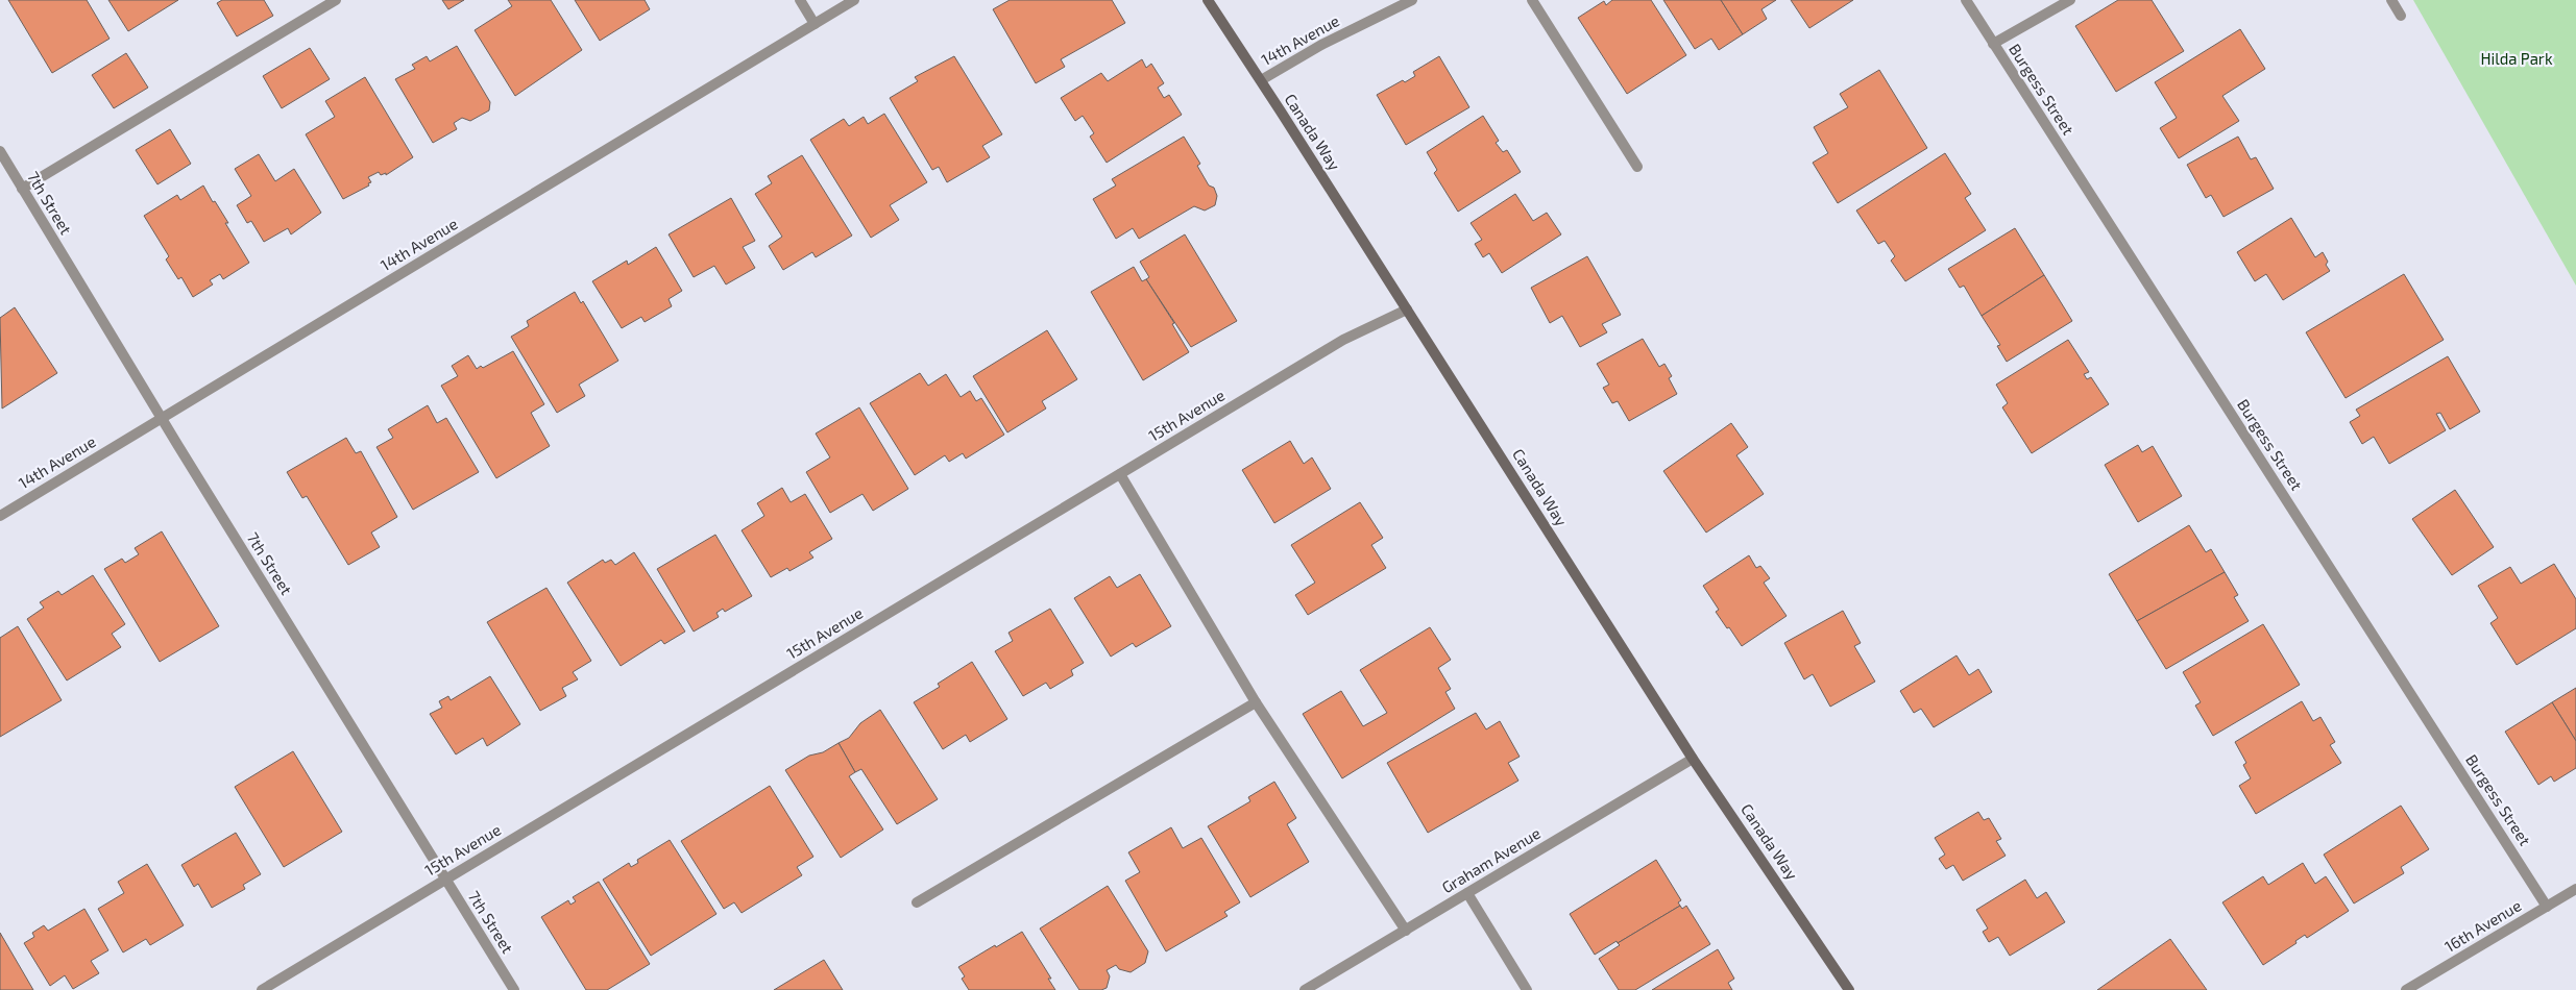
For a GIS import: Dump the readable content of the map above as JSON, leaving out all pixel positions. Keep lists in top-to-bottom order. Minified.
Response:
{"streets":{"main road":["Canada Way"],"street":["14th Avenue","Burgess Street","7th Street","15th Avenue","Graham Avenue","16th Avenue"]},"crossings":[["14th Avenue","Canada Way"],["14th Avenue","7th Street"],["Burgess Street","16th Avenue"],["Canada Way","15th Avenue"],["Canada Way","Graham Avenue"],["7th Street","15th Avenue"]],"parks":["Hilda Park"]}
